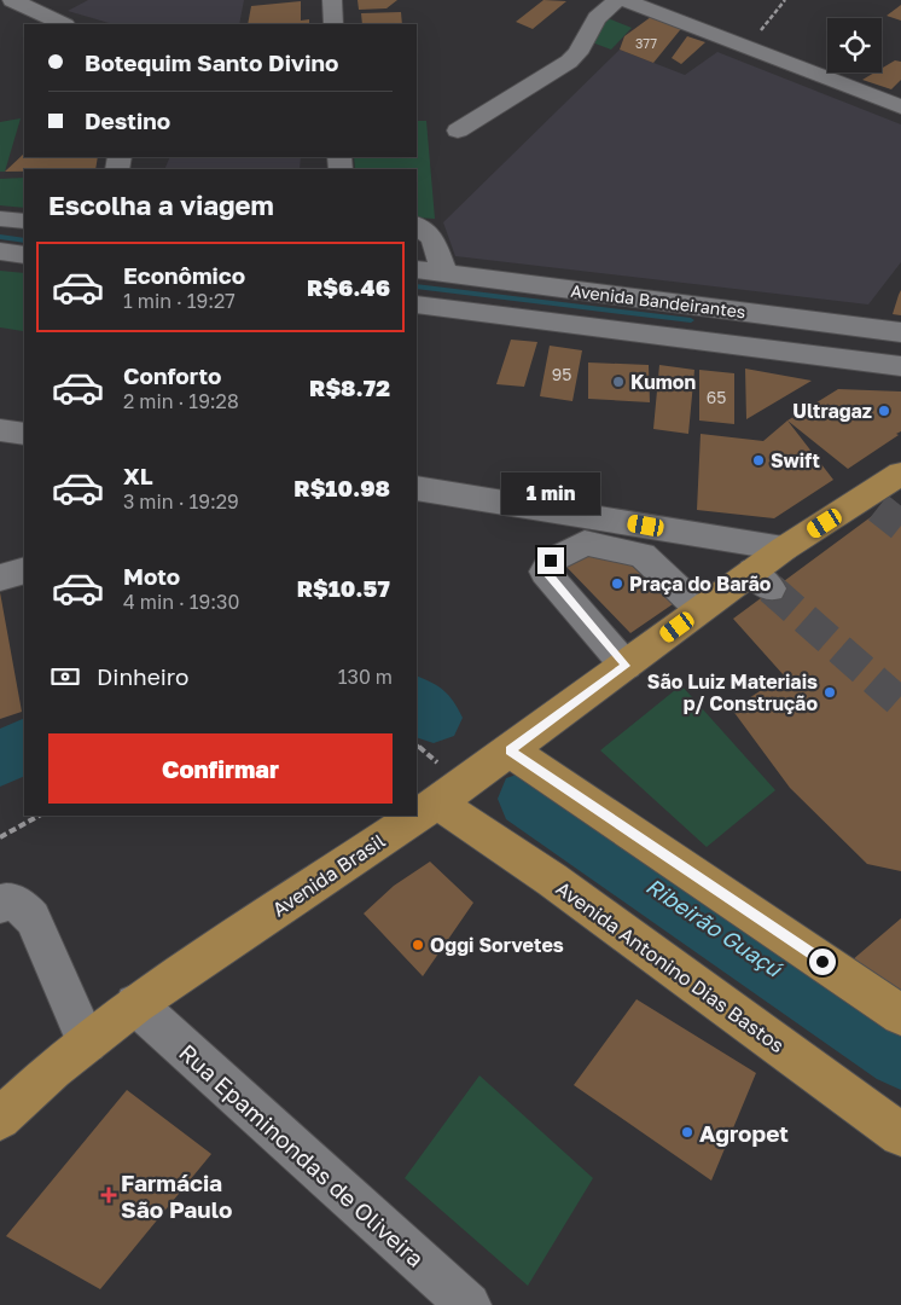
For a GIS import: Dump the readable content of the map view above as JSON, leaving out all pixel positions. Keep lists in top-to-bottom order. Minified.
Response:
{"streets":{"main road":["Avenida Brasil","Avenida Antonino Dias Bastos"],"street":["Avenida Bandeirantes","Rua Epaminondas de Oliveira"]},"crossings":[["Avenida Brasil","Avenida Antonino Dias Bastos"],["Avenida Brasil","Rua Epaminondas de Oliveira"]],"water":["Ribeirão Guaçú"],"places":{"other":["Kumon","Ultragaz","Swift","Praça do Barão","São Luiz Materiais p/ Construção","Oggi Sorvetes","Agropet"],"health":["Farmácia São Paulo"]},"house_numbers":["377","95","65"],"page":{"banner":["Botequim Santo Divino","Destino"],"heading":"Escolha a viagem","list":[{"name":"Econômico","note":"1 min · 19:27","value":"R$6.46"},{"name":"Conforto","note":"2 min · 19:28","value":"R$8.72"},{"name":"XL","note":"3 min · 19:29","value":"R$10.98"},{"name":"Moto","note":"4 min · 19:30","value":"R$10.57"}],"bubble":"1 min","pay":["Dinheiro","130 m"],"buttons":"Confirmar"}}
